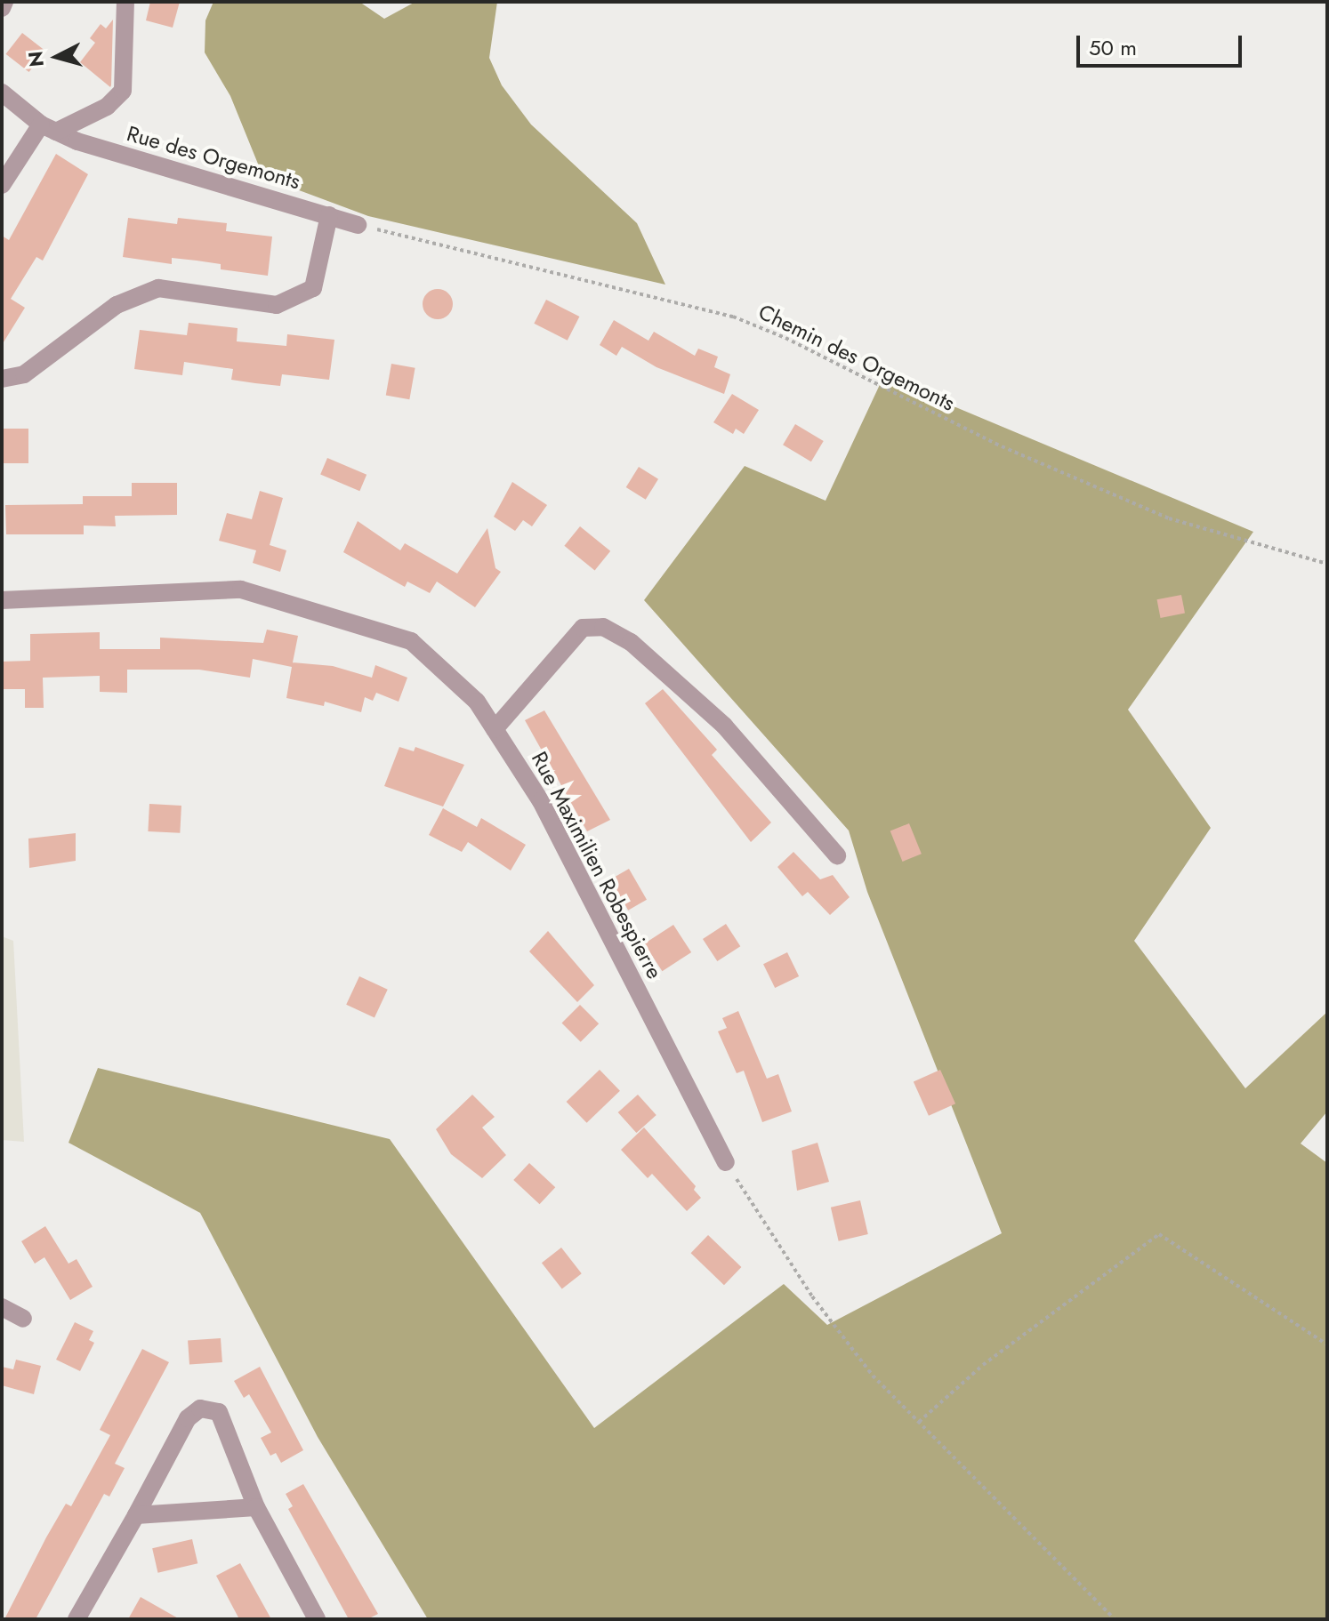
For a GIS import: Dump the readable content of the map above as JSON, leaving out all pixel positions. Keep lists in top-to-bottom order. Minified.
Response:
{"streets":{"street":["Rue des Orgemonts","Rue Maximilien Robespierre"],"path":["Chemin des Orgemonts"]},"crossings":[["Rue des Orgemonts","Chemin des Orgemonts"]],"scale_bar":"50 m","north":"left"}
